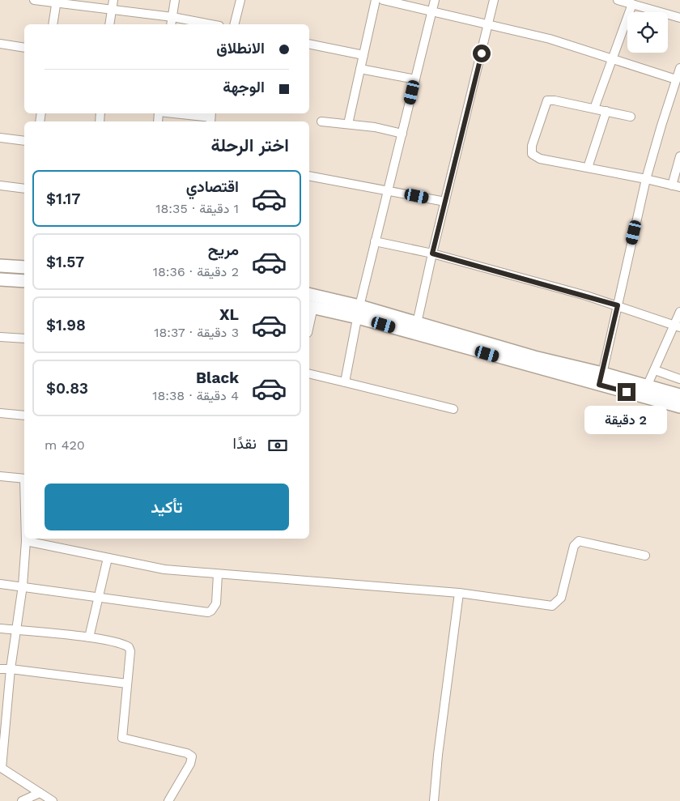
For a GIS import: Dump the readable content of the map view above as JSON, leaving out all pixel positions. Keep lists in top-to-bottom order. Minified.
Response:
{"page":{"banner":["الانطلاق","الوجهة"],"heading":"اختر الرحلة","list":[{"name":"اقتصادي","note":"1 دقيقة · 18:35","value":"$1.17"},{"name":"مريح","note":"2 دقيقة · 18:36","value":"$1.57"},{"name":"XL","note":"3 دقيقة · 18:37","value":"$1.98"},{"name":"Black","note":"4 دقيقة · 18:38","value":"$0.83"}],"bubble":"2 دقيقة","pay":["نقدًا","420 m"],"buttons":"تأكيد"}}
